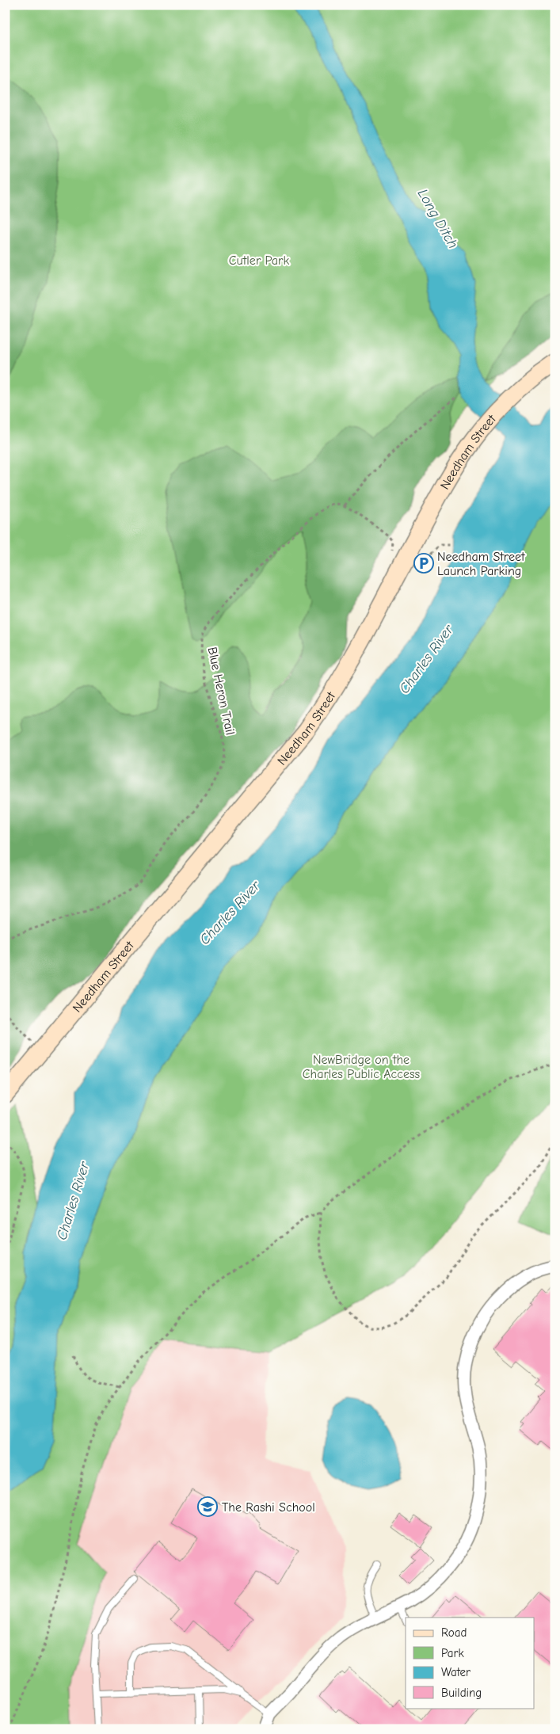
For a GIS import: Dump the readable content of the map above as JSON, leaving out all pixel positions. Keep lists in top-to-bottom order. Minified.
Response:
{"streets":{"main road":["Needham Street"],"path":["Blue Heron Trail"]},"water":["Long Ditch","Charles River"],"parks":["Cutler Park","NewBridge on the Charles Public Access"],"places":{"parking":["Needham Street Launch Parking"],"school or university":["The Rashi School"]},"legend":["Road","Park","Water","Building"]}
